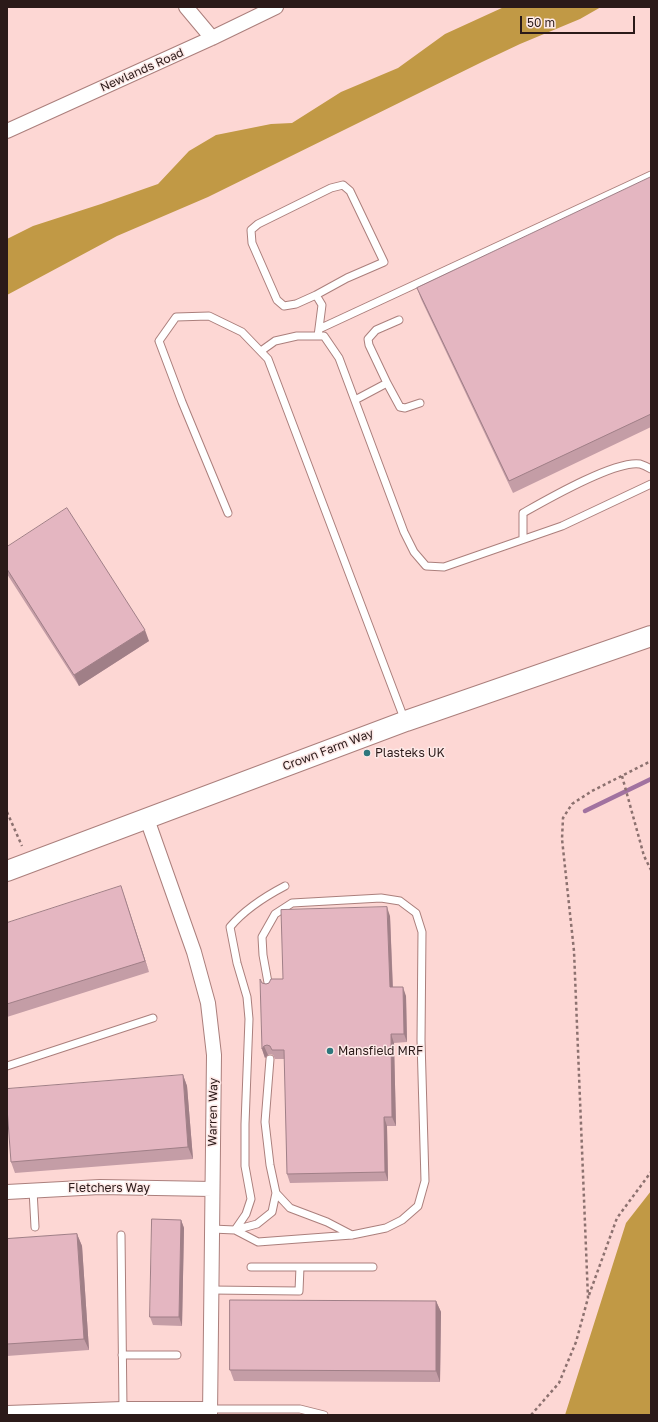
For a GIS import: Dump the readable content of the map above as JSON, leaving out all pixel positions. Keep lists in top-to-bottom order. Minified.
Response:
{"streets":{"street":["Newlands Road","Crown Farm Way","Warren Way","Fletchers Way"]},"crossings":[["Crown Farm Way","Warren Way"],["Warren Way","Fletchers Way"]],"places":["Plasteks UK","Mansfield MRF"],"scale_bar":"50 m"}
